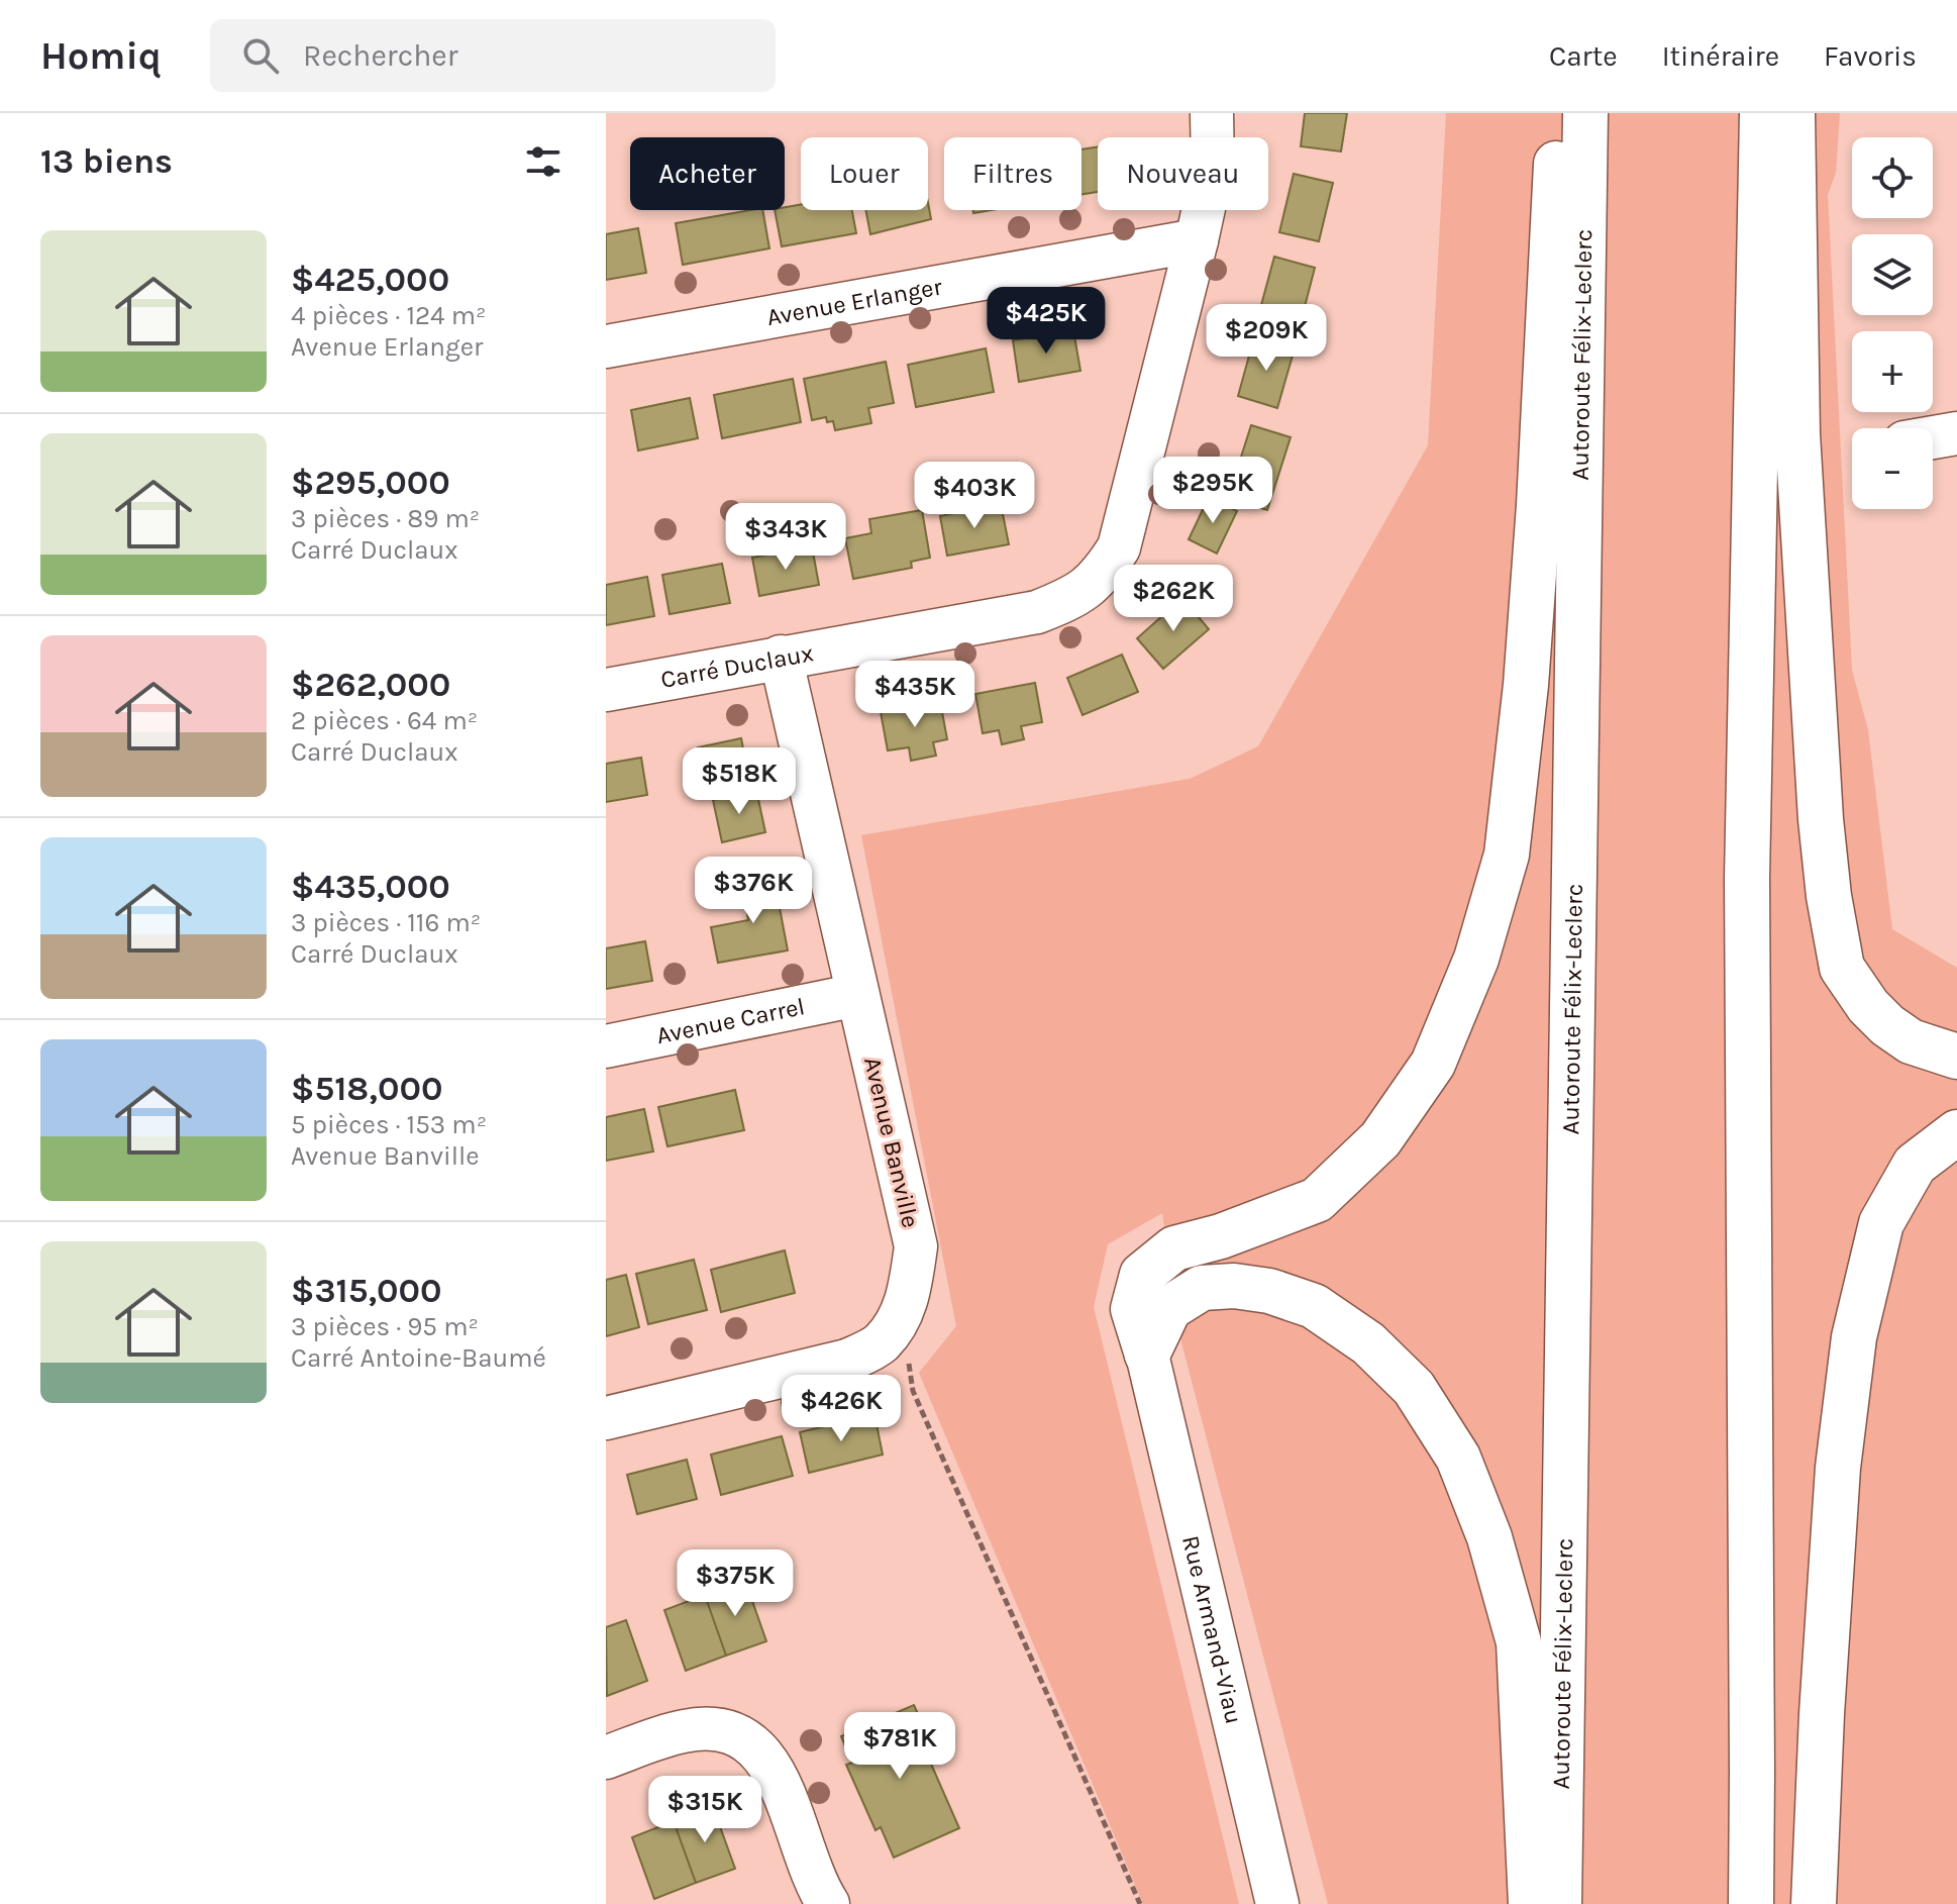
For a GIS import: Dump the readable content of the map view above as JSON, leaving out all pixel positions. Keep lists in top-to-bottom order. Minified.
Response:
{"streets":{"highway":["Autoroute Félix-Leclerc"],"street":["Avenue Erlanger","Carré Duclaux","Avenue Carrel","Avenue Banville","Rue Armand-Viau"]},"crossings":[["Avenue Erlanger","Carré Duclaux"],["Carré Duclaux","Avenue Banville"],["Avenue Carrel","Avenue Banville"]],"page":{"header":"Homiq","search":"Rechercher","nav":["Carte","Itinéraire","Favoris"],"heading":"13 biens","map_buttons":["+","−"],"chip":["Acheter","Louer","Filtres","Nouveau"],"list":[{"name":"$425,000","note":"4 pièces · 124 m² · Avenue Erlanger"},{"name":"$295,000","note":"3 pièces · 89 m² · Carré Duclaux"},{"name":"$262,000","note":"2 pièces · 64 m² · Carré Duclaux"},{"name":"$435,000","note":"3 pièces · 116 m² · Carré Duclaux"},{"name":"$518,000","note":"5 pièces · 153 m² · Avenue Banville"},{"name":"$315,000","note":"3 pièces · 95 m² · Carré Antoine-Baumé"}],"price":["$425K","$209K","$295K","$403K","$343K","$262K","$435K","$518K","$376K","$426K","$375K","$781K","$315K"]}}
